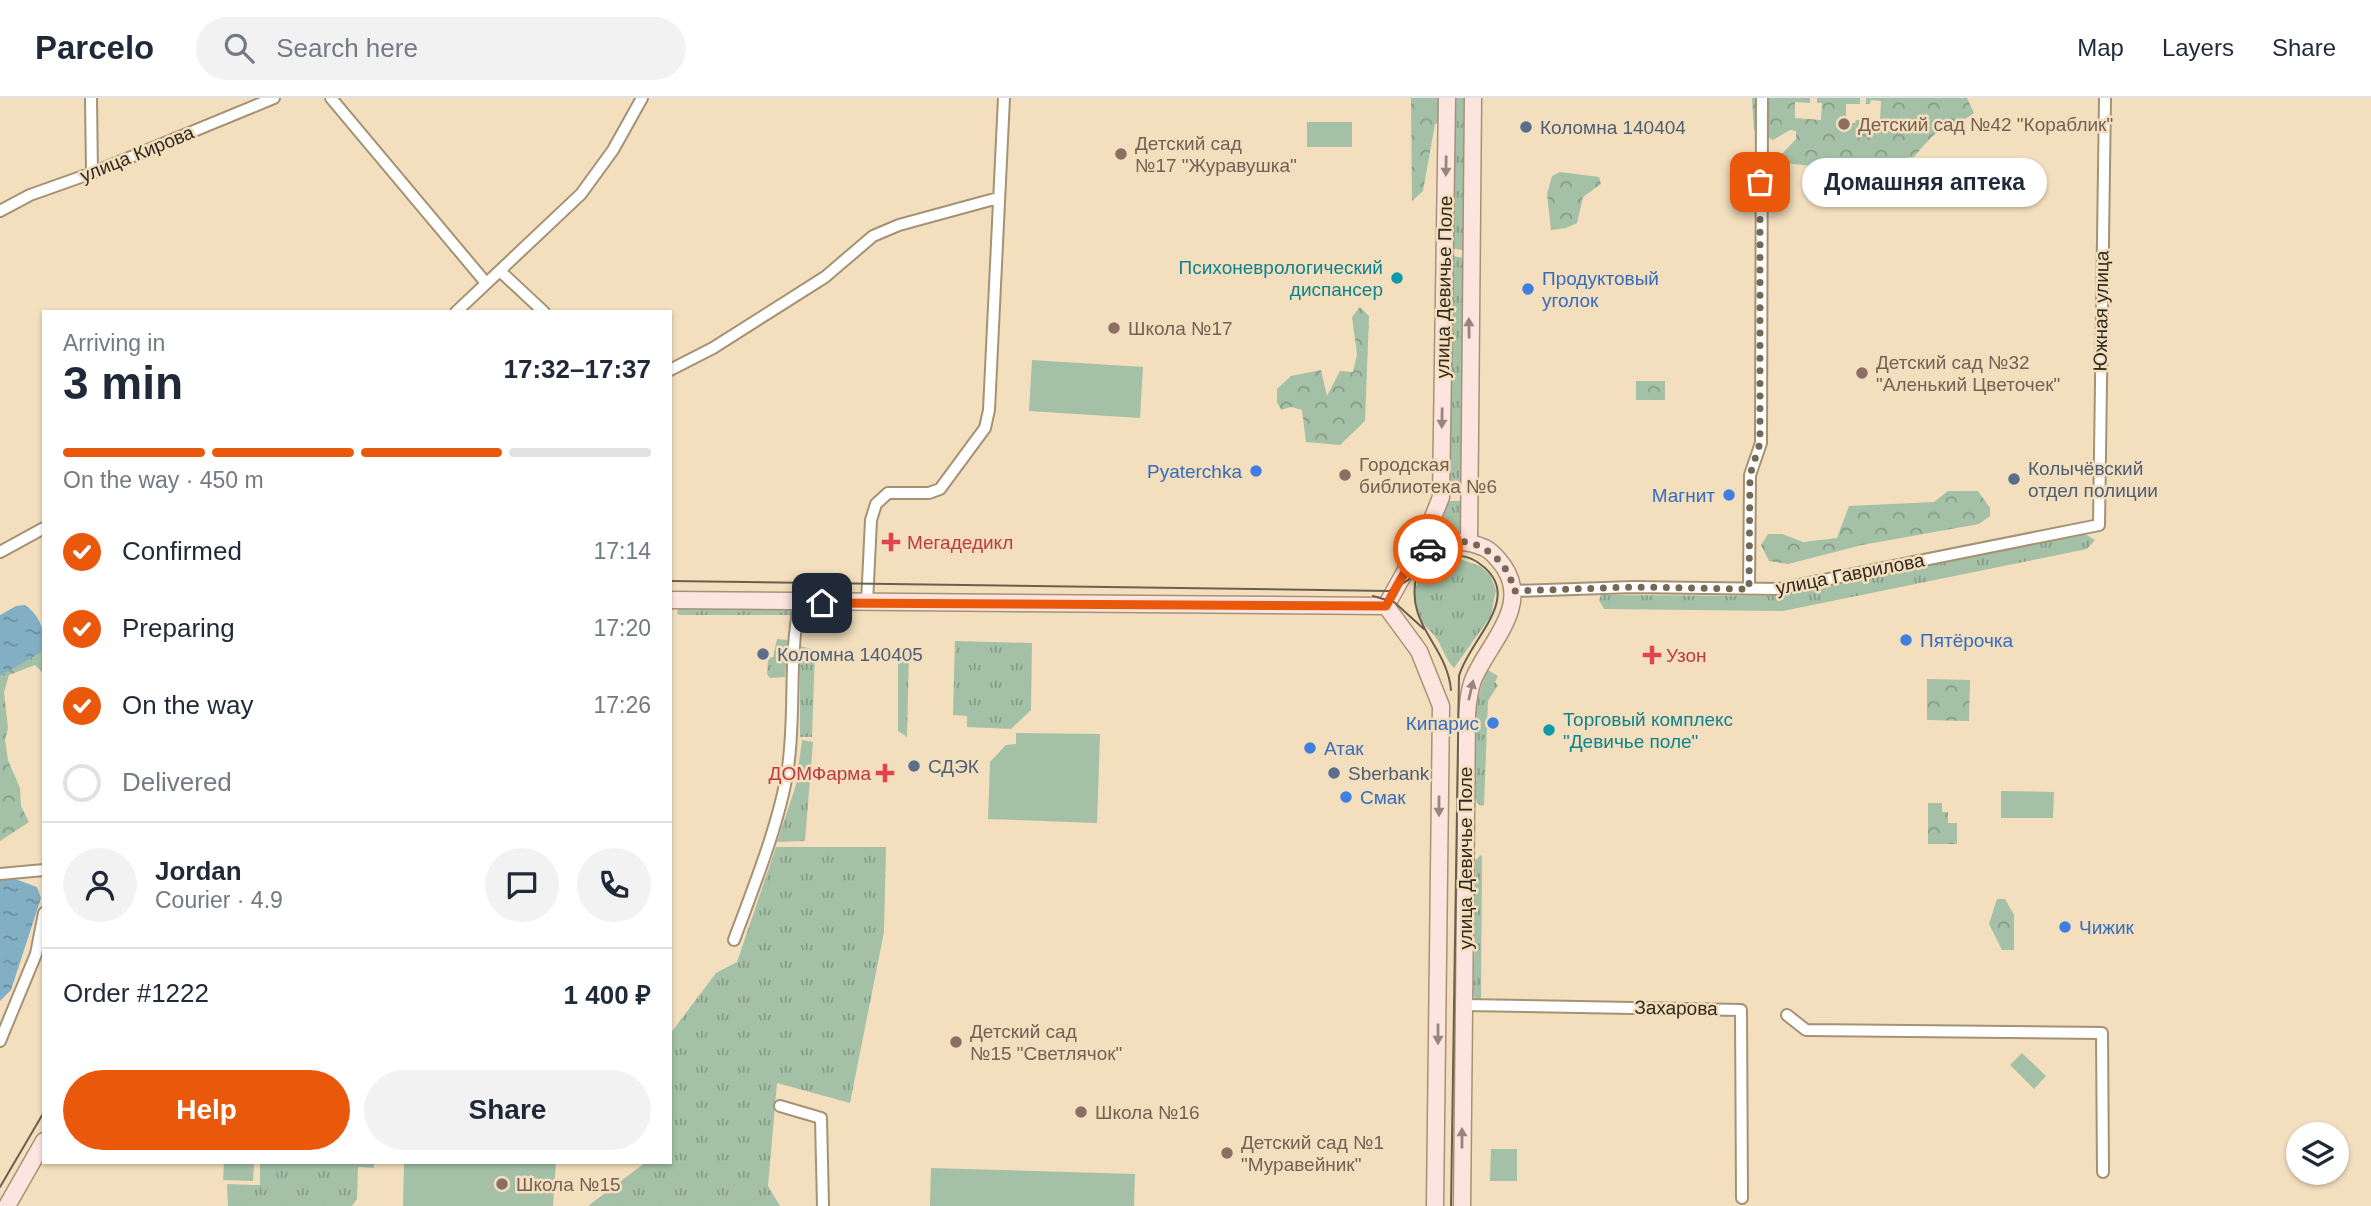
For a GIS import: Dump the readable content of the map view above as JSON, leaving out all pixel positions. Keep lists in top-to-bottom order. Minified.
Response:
{"streets":{"main road":["улица Девичье Поле"],"street":["улица Кирова","Южная улица","улица Гаврилова","Захарова"]},"crossings":[["улица Девичье Поле","улица Гаврилова"],["улица Девичье Поле","Захарова"],["Южная улица","улица Гаврилова"]],"places":{"other":["Детский сад №42 \"Кораблик\"","Коломна 140404","Детский сад №17 \"Журавушка\"","Домашняя аптека","Психоневрологический диспансер","Продуктовый уголок","Школа №17","Детский сад №32 \"Аленький Цветочек\"","Pyaterchka","Городская библиотека №6","Колычёвский отдел полиции","Магнит","Пятёрочка","Коломна 140405","Кипарис","Торговый комплекс \"Девичье поле\"","Атак","СДЭК","Sberbank","Смак","Чижик","Детский сад №15 \"Светлячок\"","Школа №16","Детский сад №1 \"Муравейник\"","Школа №15"],"health":["Мегадедикл","Узон","ДОМФарма"]},"page":{"header":"Parcelo","search":"Search here","nav":["Map","Layers","Share"],"bubble":"Домашняя аптека","heading":["3 min","Arriving in","17:32–17:37"],"panel":["Jordan","Courier · 4.9","Order #1222","1 400 ₽"],"bar":"On the way · 450 m","list":[["Confirmed","17:14"],["Preparing","17:20"],["On the way","17:26"],"Delivered"],"buttons":["Help","Share"]}}
